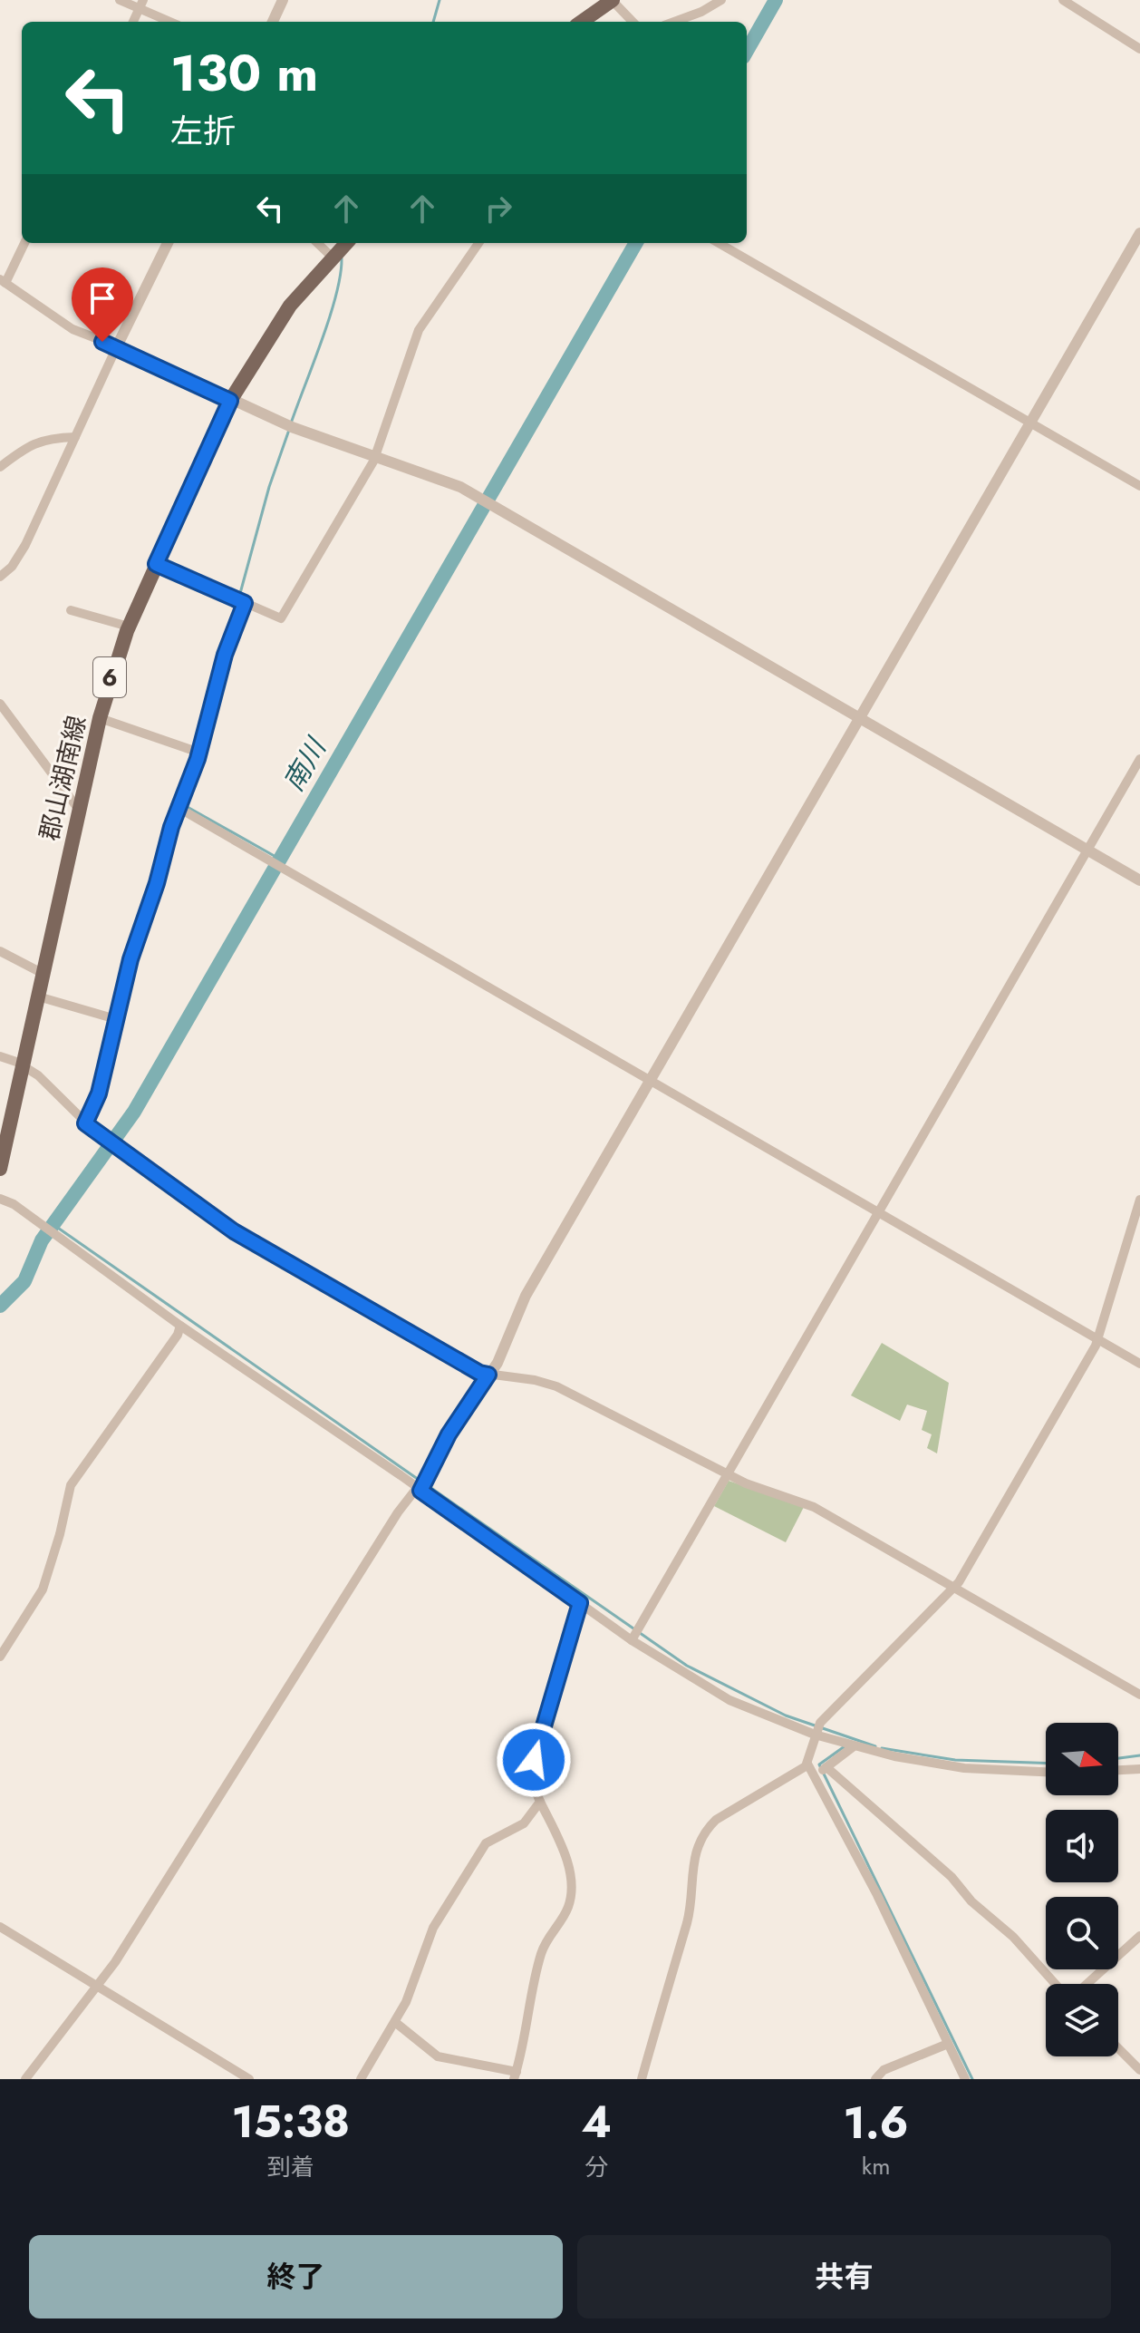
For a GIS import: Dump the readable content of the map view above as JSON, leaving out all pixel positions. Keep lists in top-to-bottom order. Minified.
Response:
{"streets":{"main road":["6","郡山湖南線"]},"water":["南川"],"north":"right","page":{"turn":["130 m","左折"],"eta":["15:38","到着","4","分","1.6","km"],"buttons":["終了","共有"]}}
